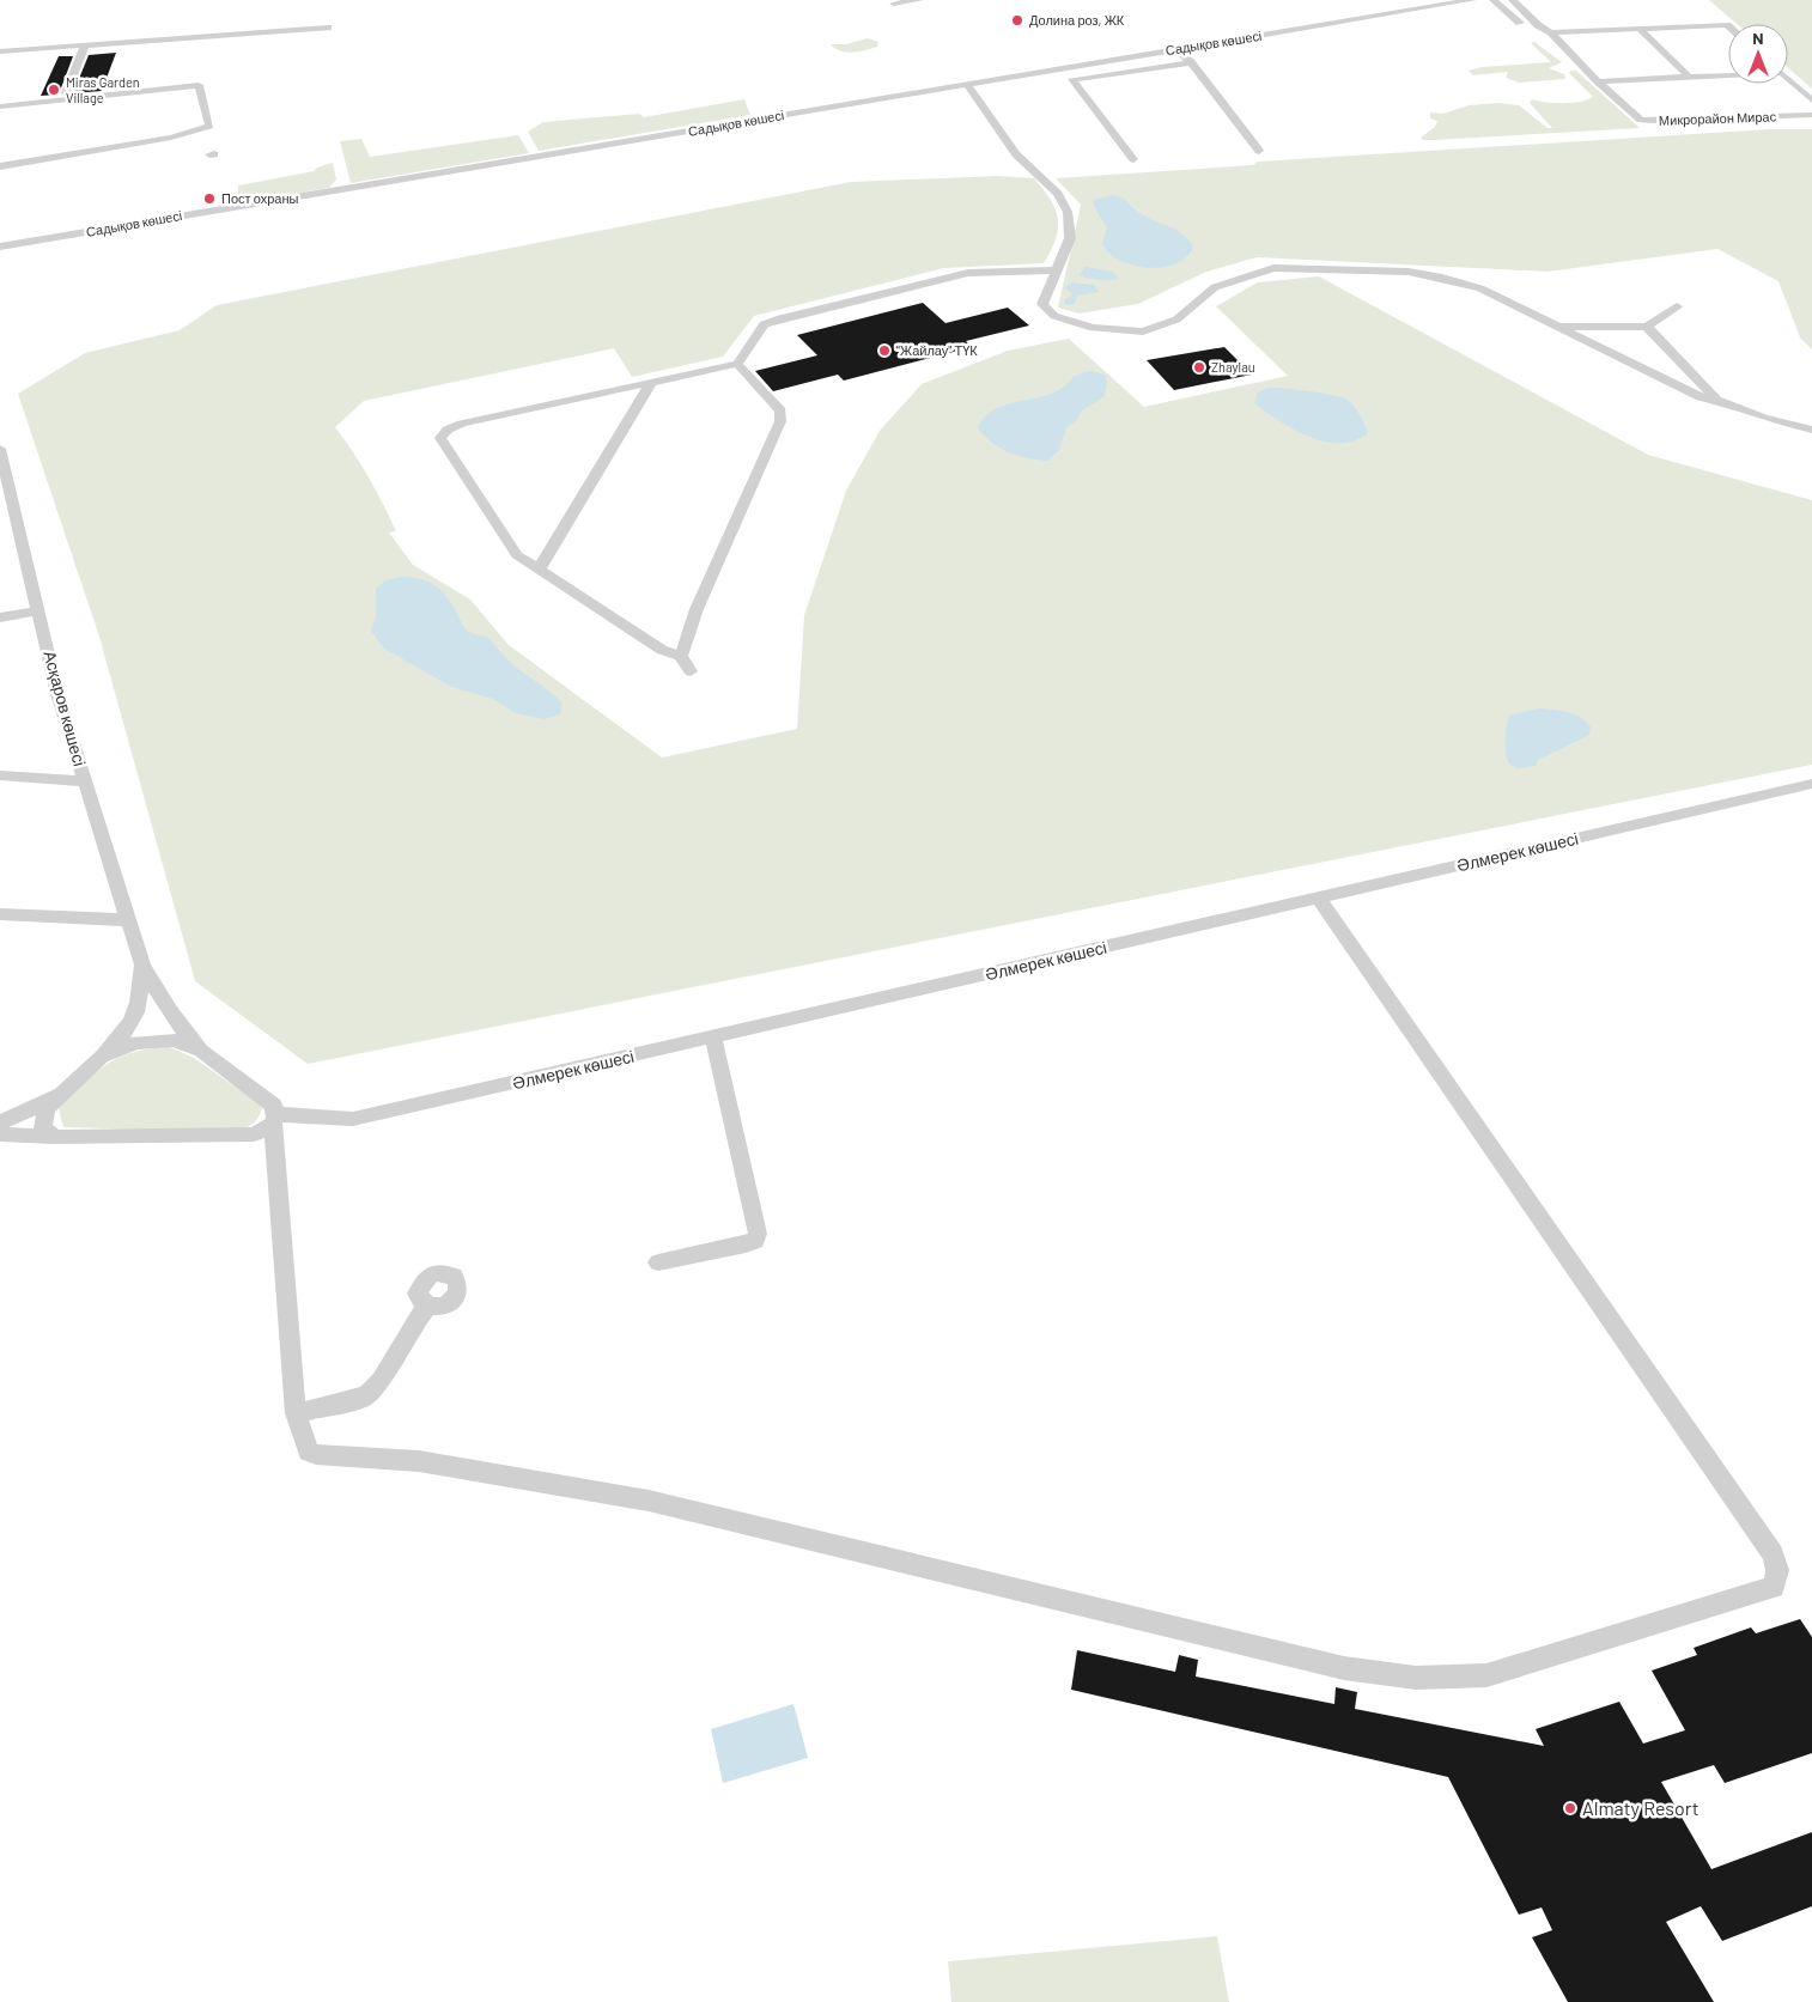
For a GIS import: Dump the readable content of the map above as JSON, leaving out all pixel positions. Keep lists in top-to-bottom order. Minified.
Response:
{"streets":{"street":["Садықов көшесі","Микрорайон Мирас","Асқаров көшесі","Әлмерек көшесі"]},"places":["Долина роз, ЖК","Miras Garden Village","Пост охраны","\"Жайлау\" ТҮК","Zhaylau","Almaty Resort"],"north":"top"}
